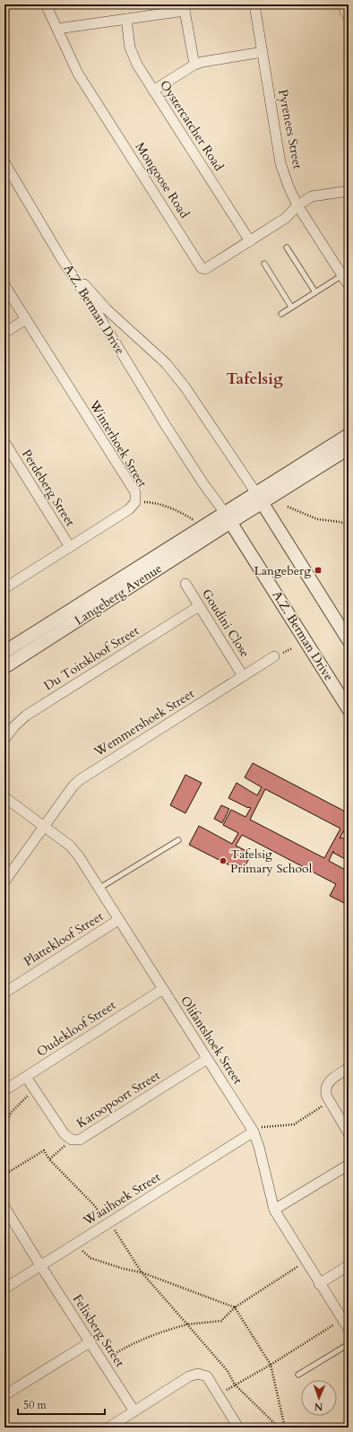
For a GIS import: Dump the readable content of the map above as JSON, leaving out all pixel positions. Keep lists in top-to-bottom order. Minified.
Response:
{"streets":{"street":["Oystercatcher Road","Pyrenees Street","Mongoose Road","A.Z. Berman Drive","Winterhoek Street","Perdeberg Street","Langeberg Avenue","Goudini Close","Du Toitskloof Street","Wemmershoek Street","Plattekloof Street","Oudekloof Street","Olifantshoek Street","Karoopoort Street","Waaihoek Street","Felixberg Street"]},"crossings":[["Oystercatcher Road","Mongoose Road"],["Pyrenees Street","Mongoose Road"],["A.Z. Berman Drive","Langeberg Avenue"],["Winterhoek Street","Perdeberg Street"],["Goudini Close","Du Toitskloof Street"],["Goudini Close","Wemmershoek Street"],["Wemmershoek Street","Olifantshoek Street"],["Plattekloof Street","Olifantshoek Street"],["Oudekloof Street","Olifantshoek Street"],["Oudekloof Street","Karoopoort Street"],["Olifantshoek Street","Karoopoort Street"],["Olifantshoek Street","Waaihoek Street"],["Waaihoek Street","Felixberg Street"]],"districts":["Tafelsig"],"places":{"transit":["Langeberg"],"other":["Tafelsig Primary School"]},"scale_bar":"50 m","north":"bottom"}
